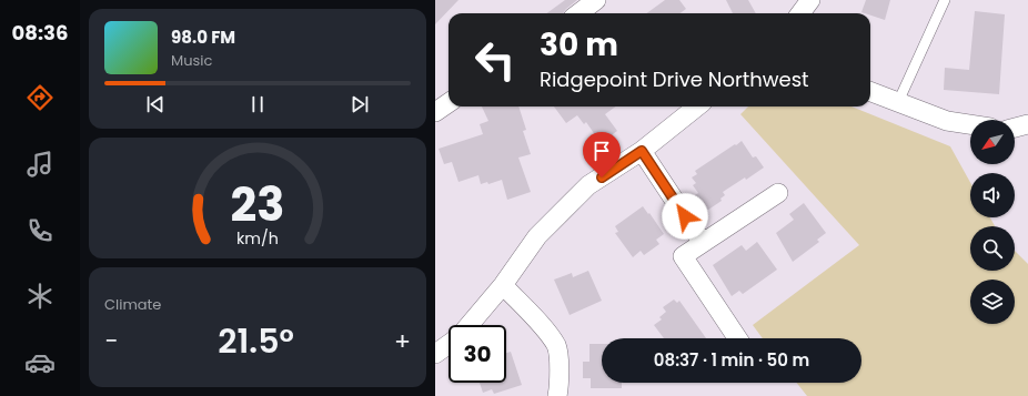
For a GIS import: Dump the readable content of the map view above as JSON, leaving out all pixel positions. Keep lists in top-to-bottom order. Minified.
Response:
{"north":"bottom left","page":{"tabs":"08:36","turn":["30 m","Ridgepoint Drive Northwest"],"song":["98.0 FM","Music"],"tile":"Climate","heat":["−","21.5°","+"],"limit":"30","trip":"08:37 · 1 min · 50 m","gauge":["23","km/h"]}}
